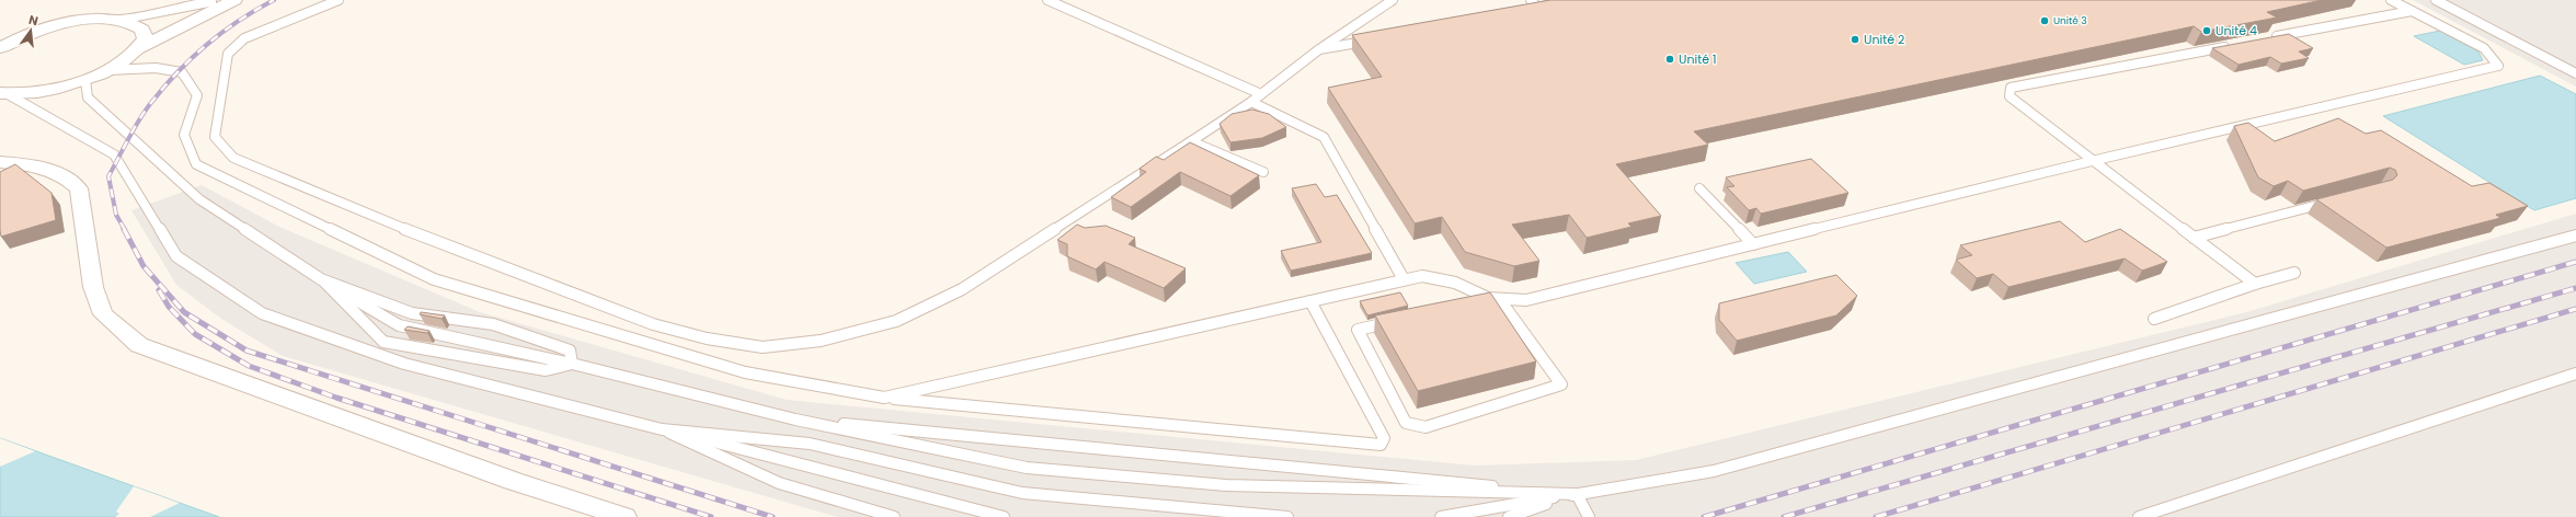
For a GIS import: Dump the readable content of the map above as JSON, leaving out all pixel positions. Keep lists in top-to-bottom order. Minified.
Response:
{"places":["Unité 3","Unité 4","Unité 2","Unité 1"],"north":"top"}
